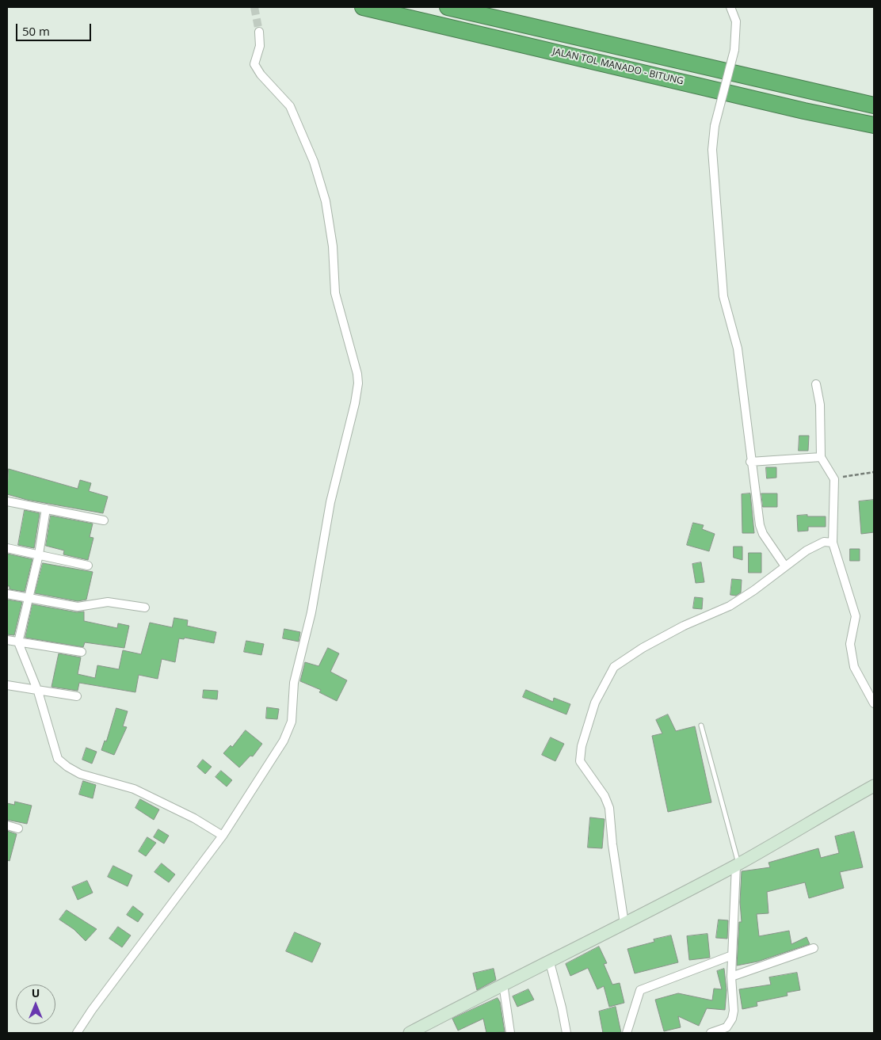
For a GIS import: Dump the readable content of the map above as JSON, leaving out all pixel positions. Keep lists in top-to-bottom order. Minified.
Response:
{"streets":{"highway":["JALAN TOL MANADO - BITUNG"]},"scale_bar":"50 m","north":"top"}
